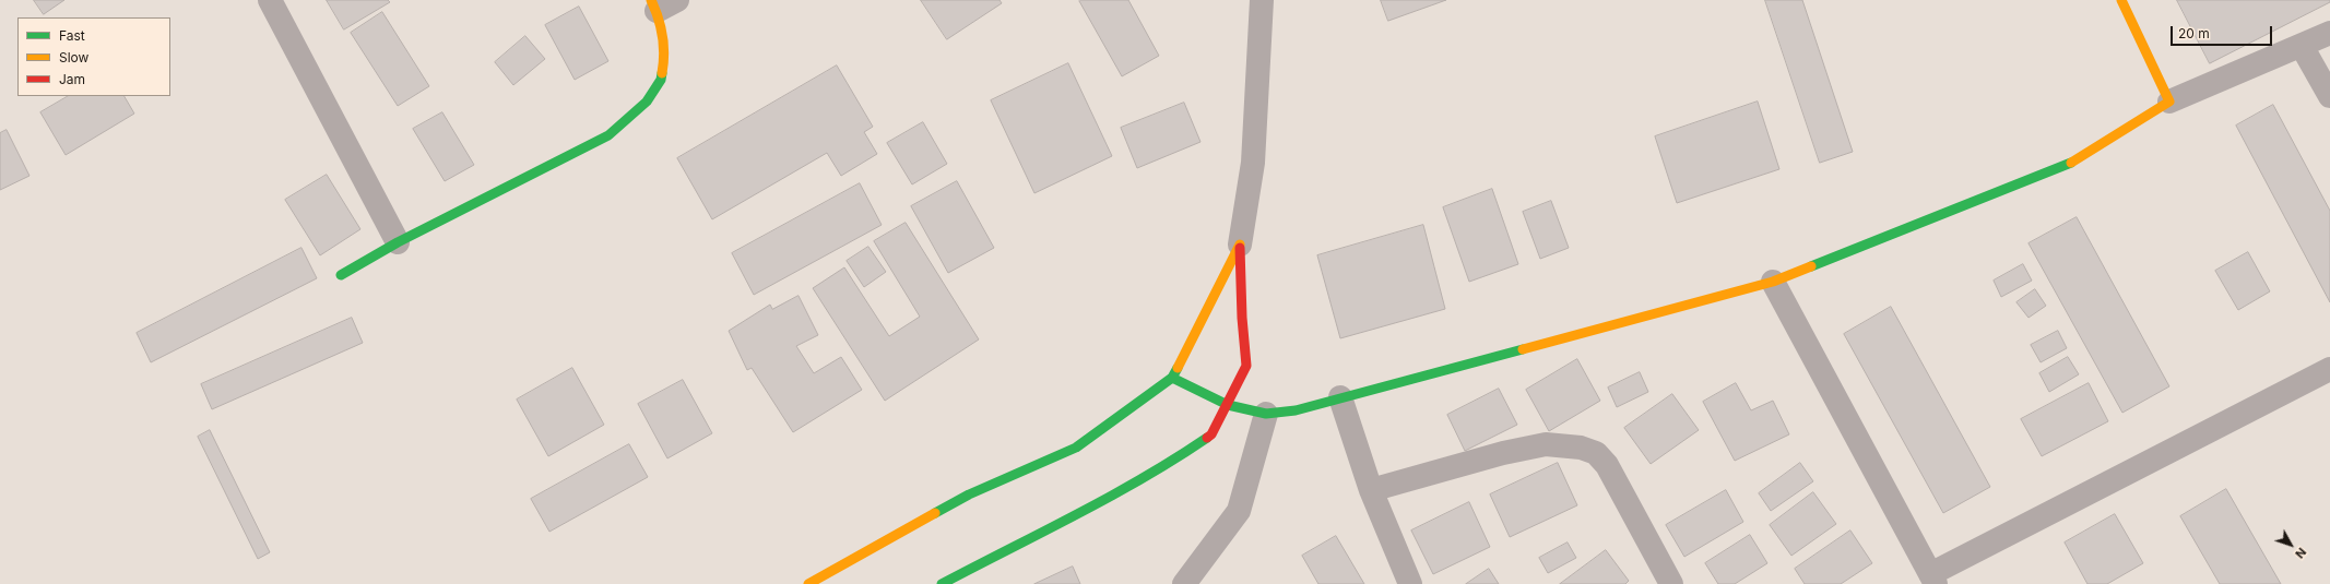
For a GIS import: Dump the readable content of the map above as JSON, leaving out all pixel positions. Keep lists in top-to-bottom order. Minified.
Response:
{"legend":["Fast","Slow","Jam"],"scale_bar":"20 m","north":"bottom right"}
